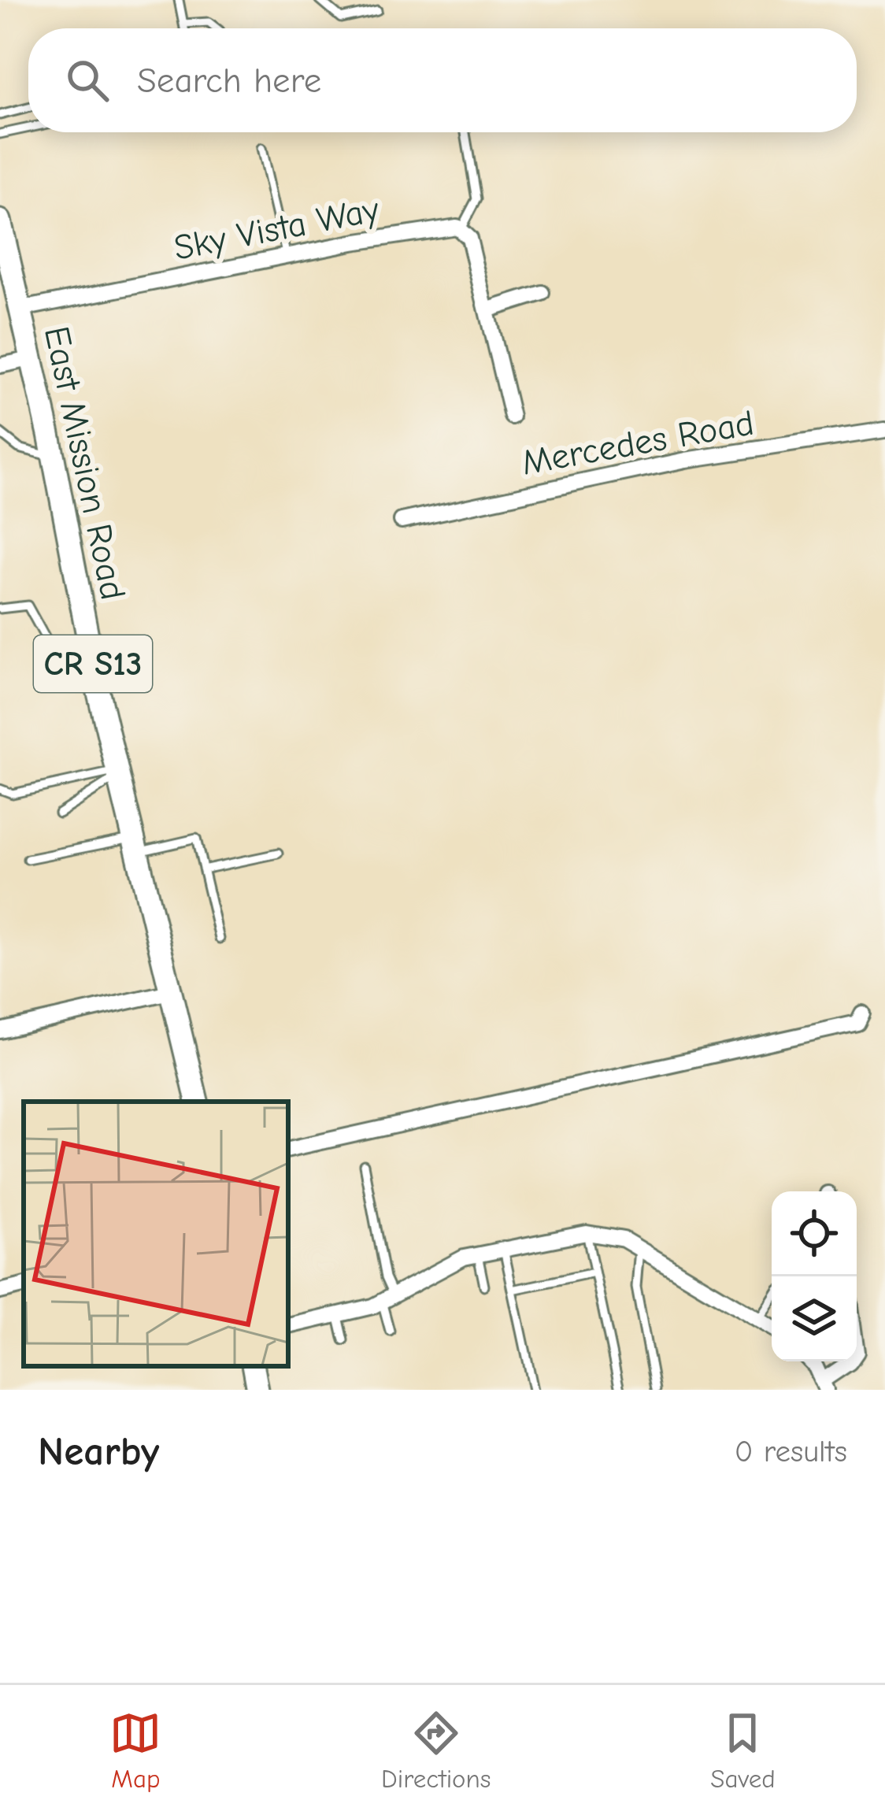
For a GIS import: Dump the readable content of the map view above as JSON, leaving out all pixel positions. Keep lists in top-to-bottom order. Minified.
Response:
{"streets":{"main road":["East Mission Road","CR S13"],"street":["Sky Vista Way","Mercedes Road"]},"crossings":[["Sky Vista Way","East Mission Road"]],"page":{"search":"Search here","heading":["Nearby","0 results"],"nav":["Map","Directions","Saved"]}}
